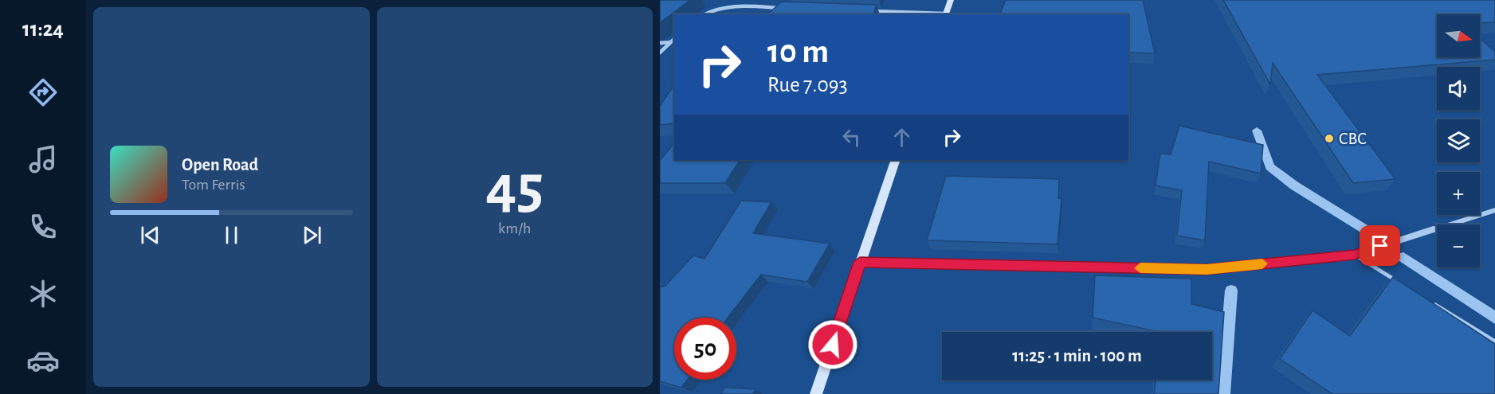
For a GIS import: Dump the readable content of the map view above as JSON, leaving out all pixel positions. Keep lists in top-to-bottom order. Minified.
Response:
{"places":["CBC"],"north":"right","page":{"tabs":"11:24","tile":["45","km/h"],"map_buttons":["+","−"],"turn":["10 m","Rue 7.093"],"song":["Open Road","Tom Ferris"],"limit":"50","trip":"11:25 · 1 min · 100 m"}}
